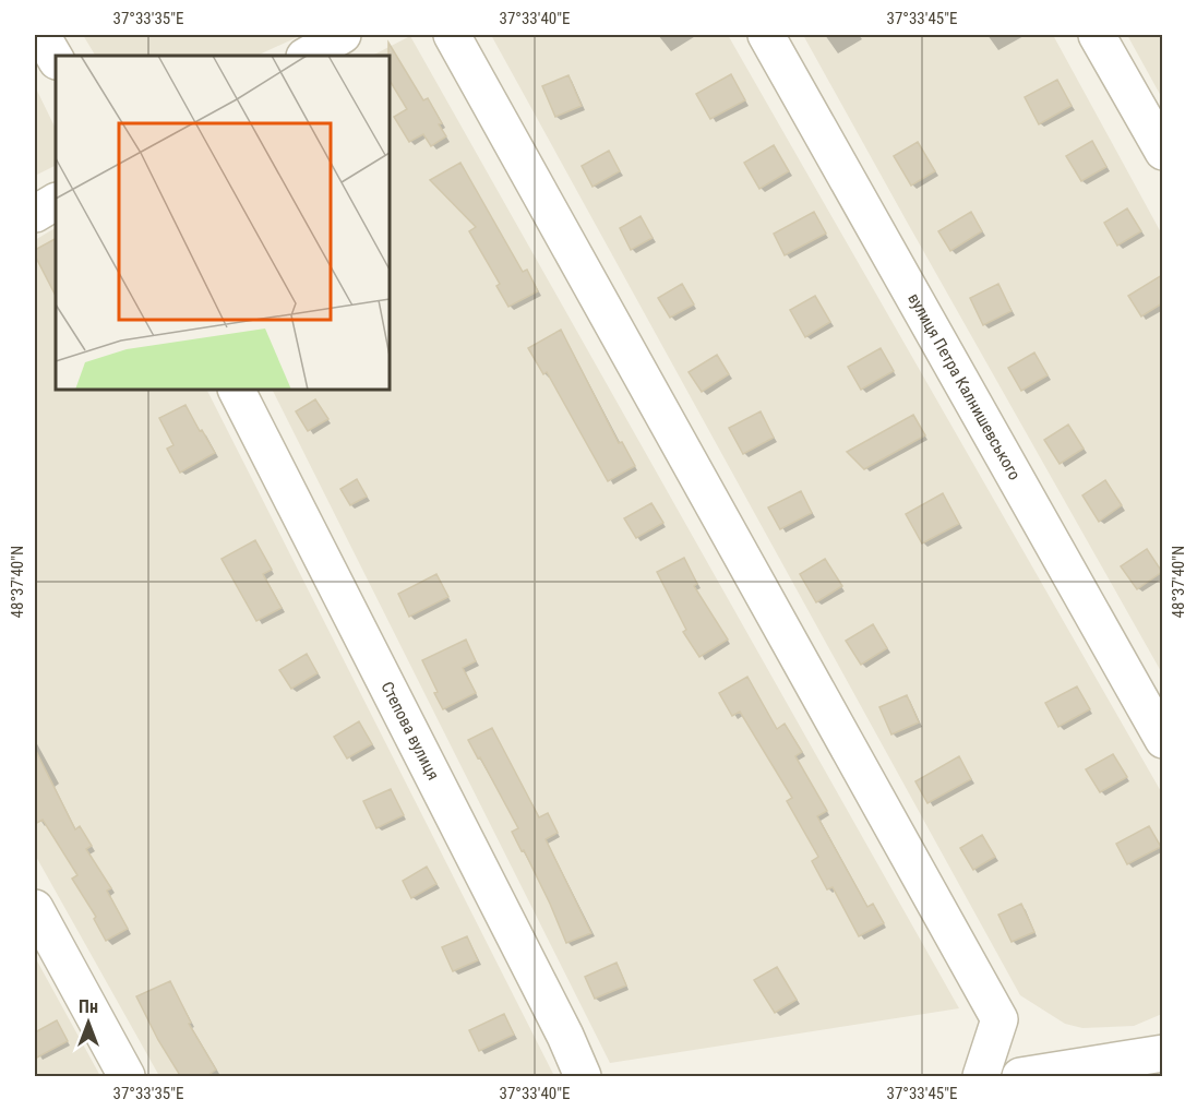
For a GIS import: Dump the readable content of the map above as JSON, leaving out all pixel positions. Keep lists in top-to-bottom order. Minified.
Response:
{"streets":{"street":["вулиця Петра Калнишевського","Степова вулиця"]},"north":"top","coordinates":["37°33'35\"E","37°33'40\"E","37°33'45\"E","48°37'40\"N"]}
